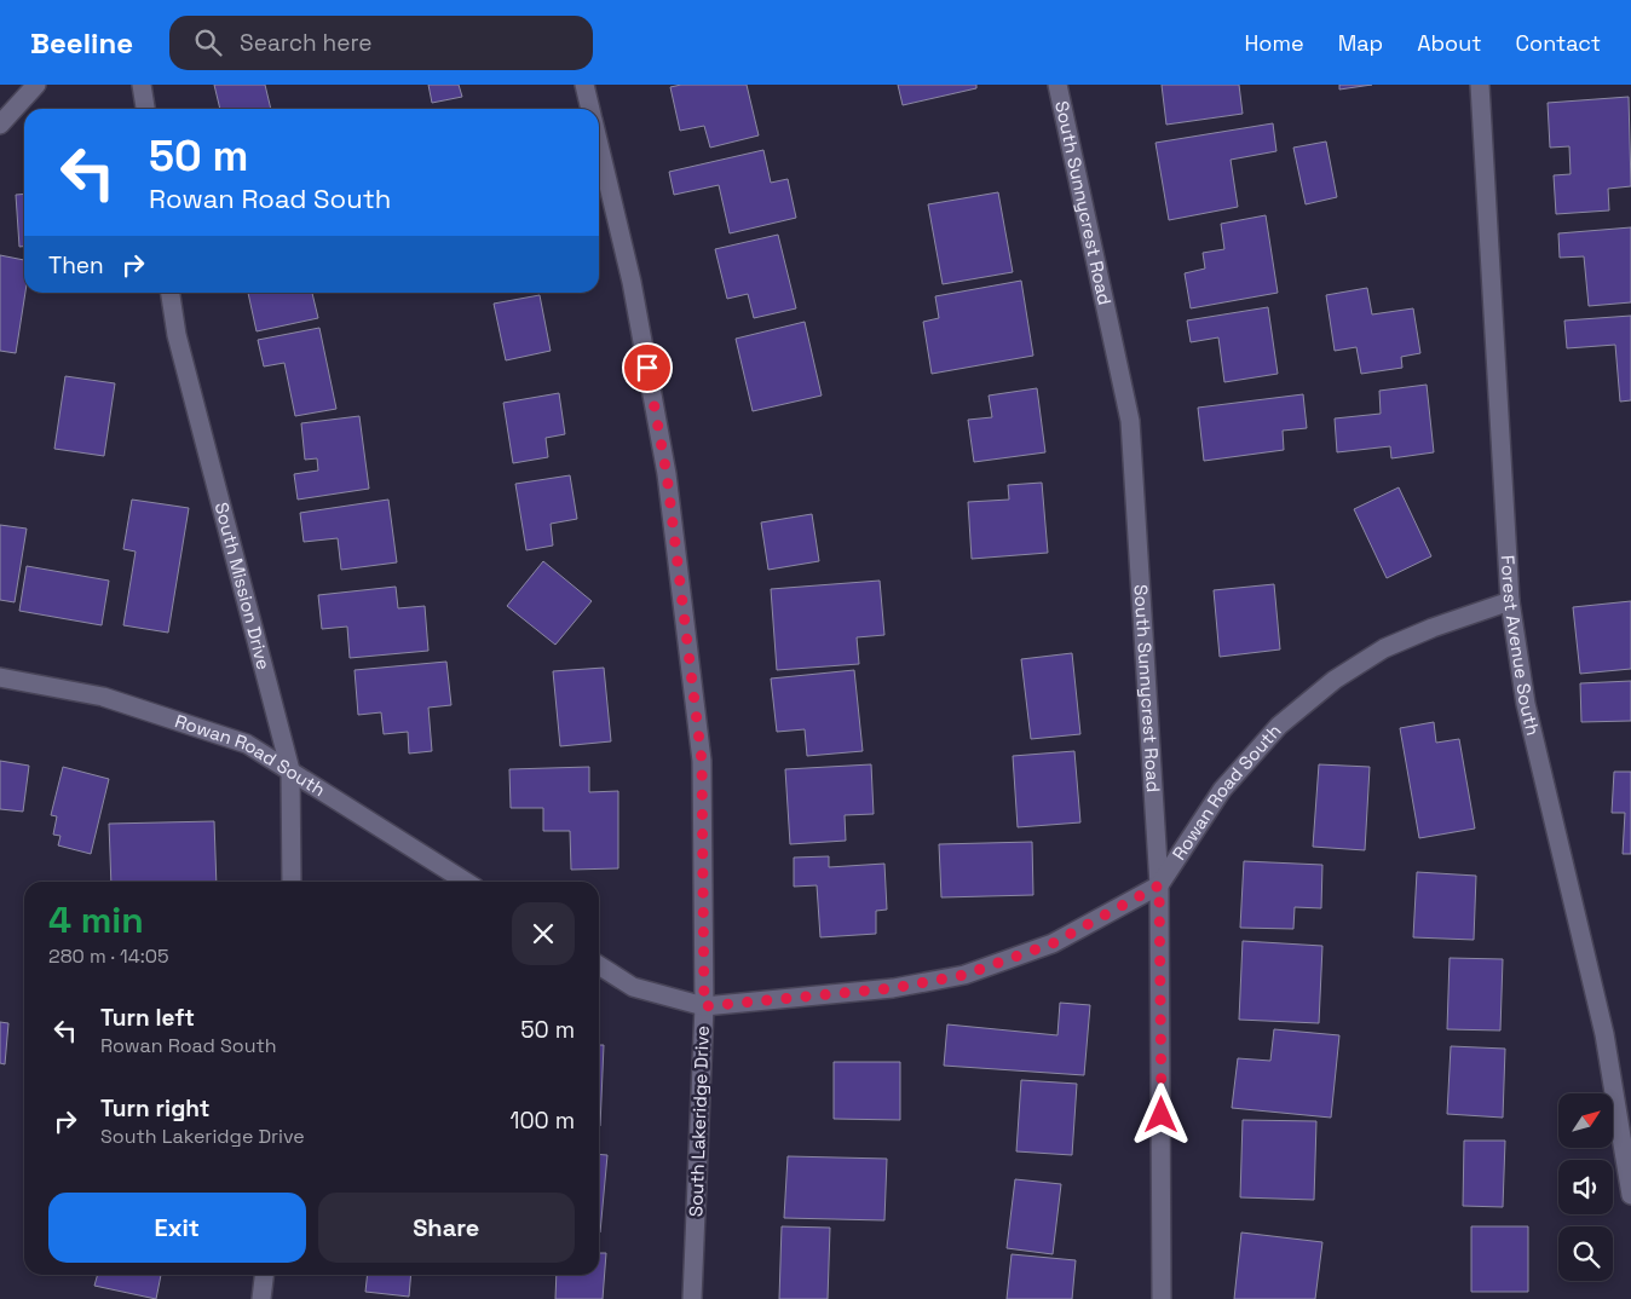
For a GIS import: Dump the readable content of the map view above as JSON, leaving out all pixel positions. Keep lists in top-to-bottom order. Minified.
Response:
{"streets":{"street":["South Sunnycrest Road","South Mission Drive","Forest Avenue South","Rowan Road South","South Lakeridge Drive"]},"crossings":[["South Sunnycrest Road","Rowan Road South"],["South Mission Drive","Rowan Road South"],["Forest Avenue South","Rowan Road South"],["Rowan Road South","South Lakeridge Drive"]],"north":"top right","page":{"header":"Beeline","search":"Search here","nav":["Home","Map","About","Contact"],"turn":["50 m","Rowan Road South"],"then":"Then","heading":["4 min","280 m · 14:05"],"list":[{"name":"Turn left","note":"Rowan Road South","value":"50 m"},{"name":"Turn right","note":"South Lakeridge Drive","value":"100 m"}],"buttons":["Exit","Share"]}}
